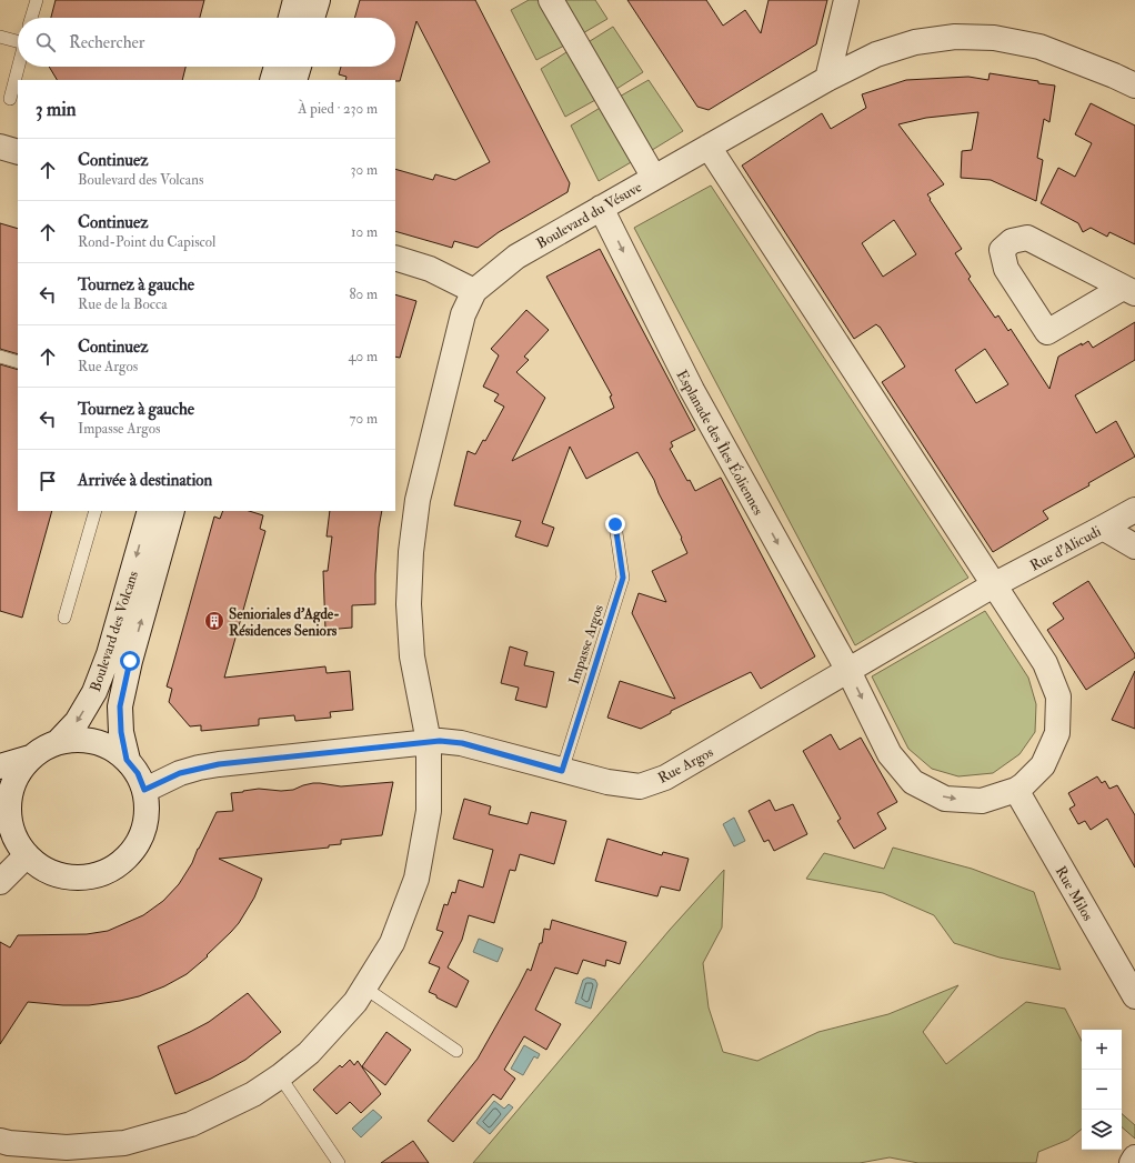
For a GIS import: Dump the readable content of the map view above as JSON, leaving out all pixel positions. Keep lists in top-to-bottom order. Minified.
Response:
{"streets":{"street":["Boulevard du Vésuve","Esplanade des Îles Éoliennes","Rue d'Alicudi","Boulevard des Volcans","Rue Argos","Rue Milos"],"lane":["Impasse Argos"]},"crossings":[["Boulevard du Vésuve","Esplanade des Îles Éoliennes"],["Boulevard du Vésuve","Rue Argos"],["Esplanade des Îles Éoliennes","Rue d'Alicudi"],["Esplanade des Îles Éoliennes","Rue Argos"],["Esplanade des Îles Éoliennes","Rue Milos"],["Boulevard des Volcans","Rue Argos"],["Impasse Argos","Rue Argos"]],"places":{"building":["Senioriales d'Agde- Résidences Seniors"]},"page":{"search":"Rechercher","heading":["3 min","À pied · 230 m"],"list":[["Continuez","Boulevard des Volcans","30 m"],["Continuez","Rond-Point du Capiscol","10 m"],["Tournez à gauche","Rue de la Bocca","80 m"],["Continuez","Rue Argos","40 m"],["Tournez à gauche","Impasse Argos","70 m"],"Arrivée à destination"],"map_buttons":["+","−"]}}
